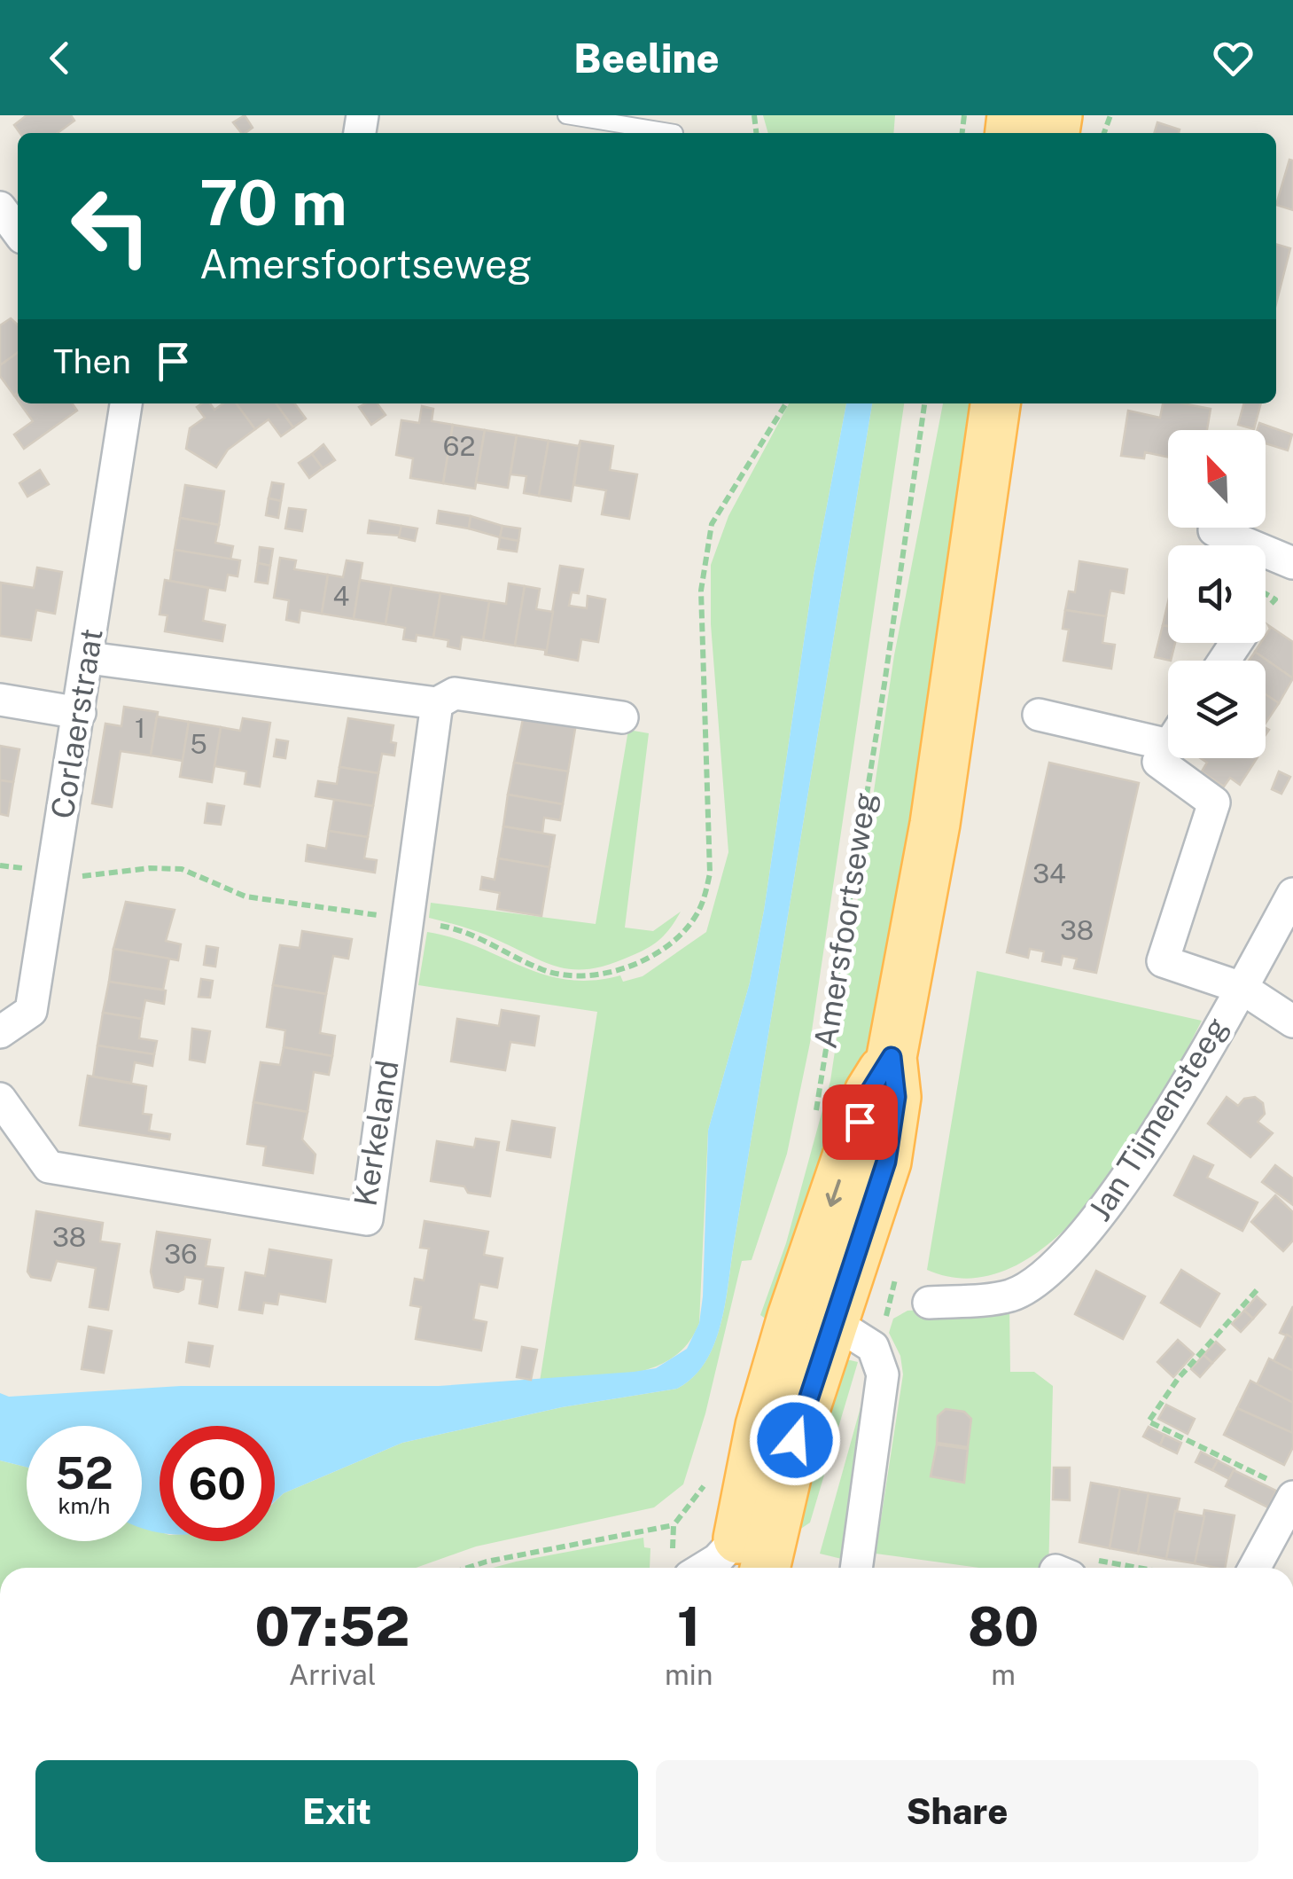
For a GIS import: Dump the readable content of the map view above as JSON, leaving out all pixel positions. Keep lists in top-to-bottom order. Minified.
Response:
{"streets":{"main road":["Amersfoortseweg"],"street":["Corlaerstraat","Jan Tijmensteeg","Kerkeland"]},"house_numbers":["62","4","1","5","34","38","38","36"],"north":"top left","page":{"header":"Beeline","turn":["70 m","Amersfoortseweg"],"then":"Then","speed":"52 km/h","limit":"60","eta":["07:52","Arrival","1","min","80","m"],"buttons":["Exit","Share"]}}
